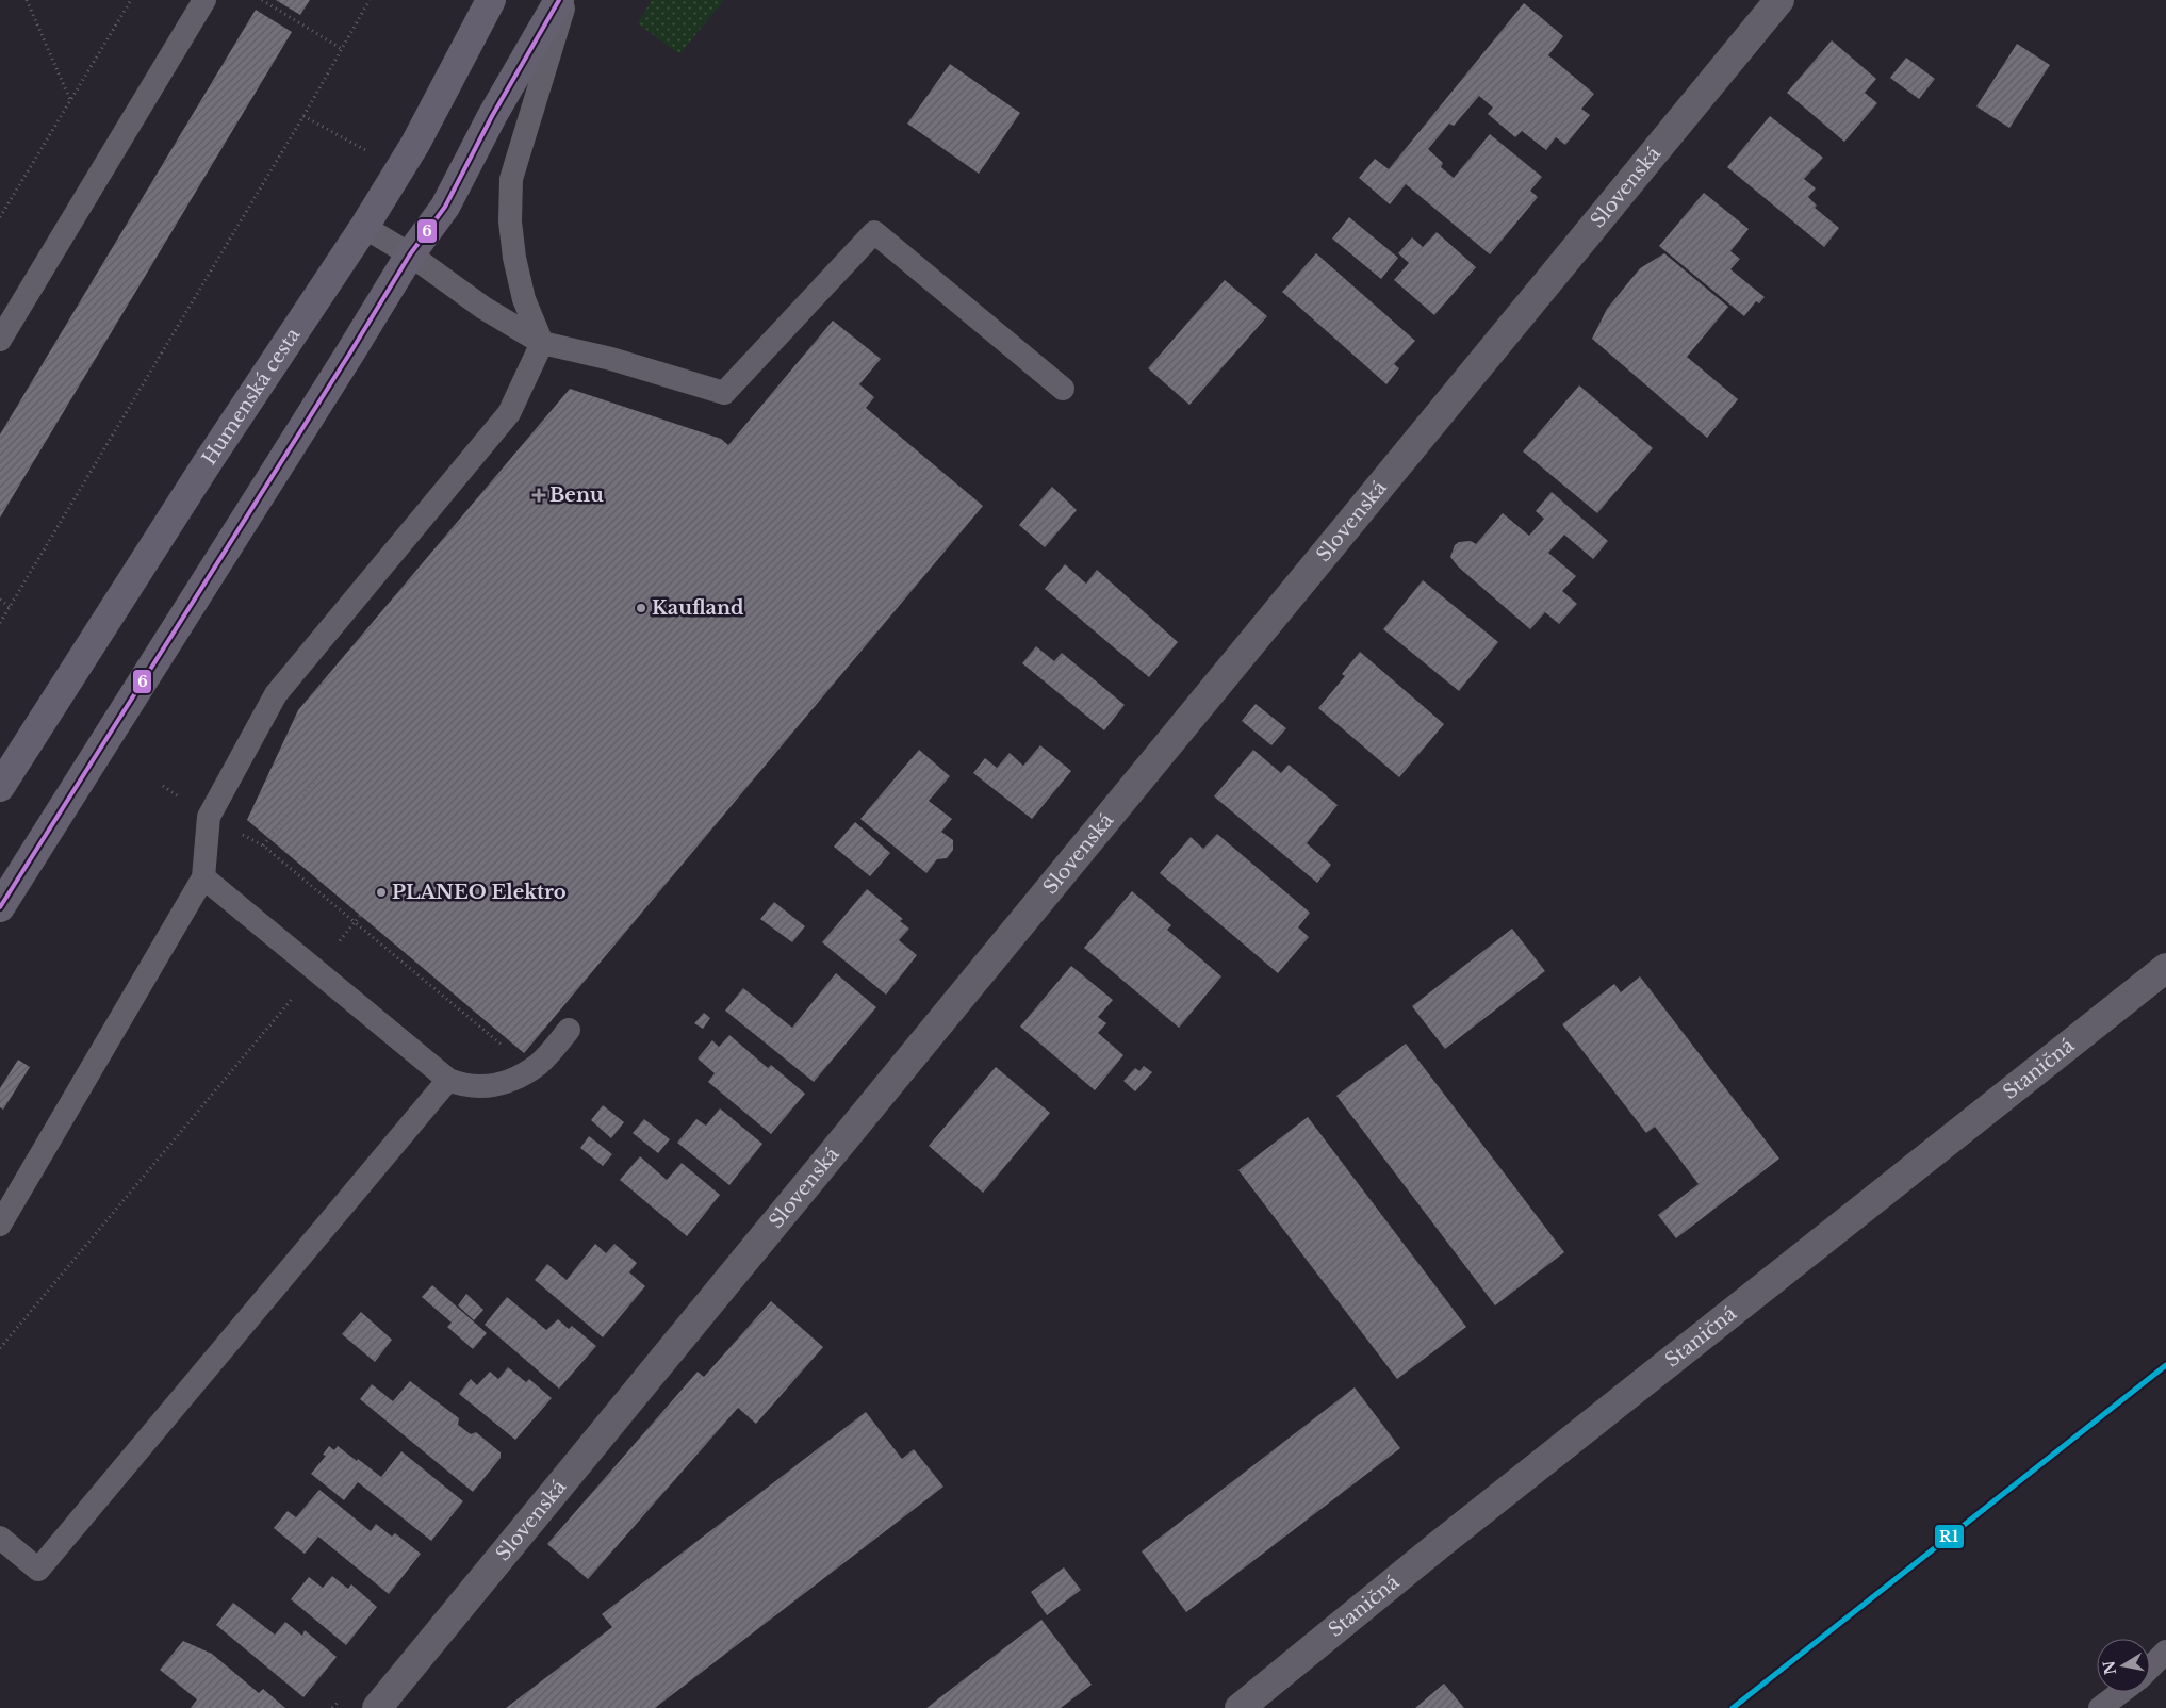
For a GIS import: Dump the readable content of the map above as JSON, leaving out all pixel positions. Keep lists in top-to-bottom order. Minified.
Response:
{"streets":{"main road":["Humenská cesta"],"street":["Slovenská","Staničná"]},"places":{"health":["Benu"],"other":["Kaufland","PLANEO Elektro"]},"lines":["transit line 6","transit line R1"],"north":"left"}
